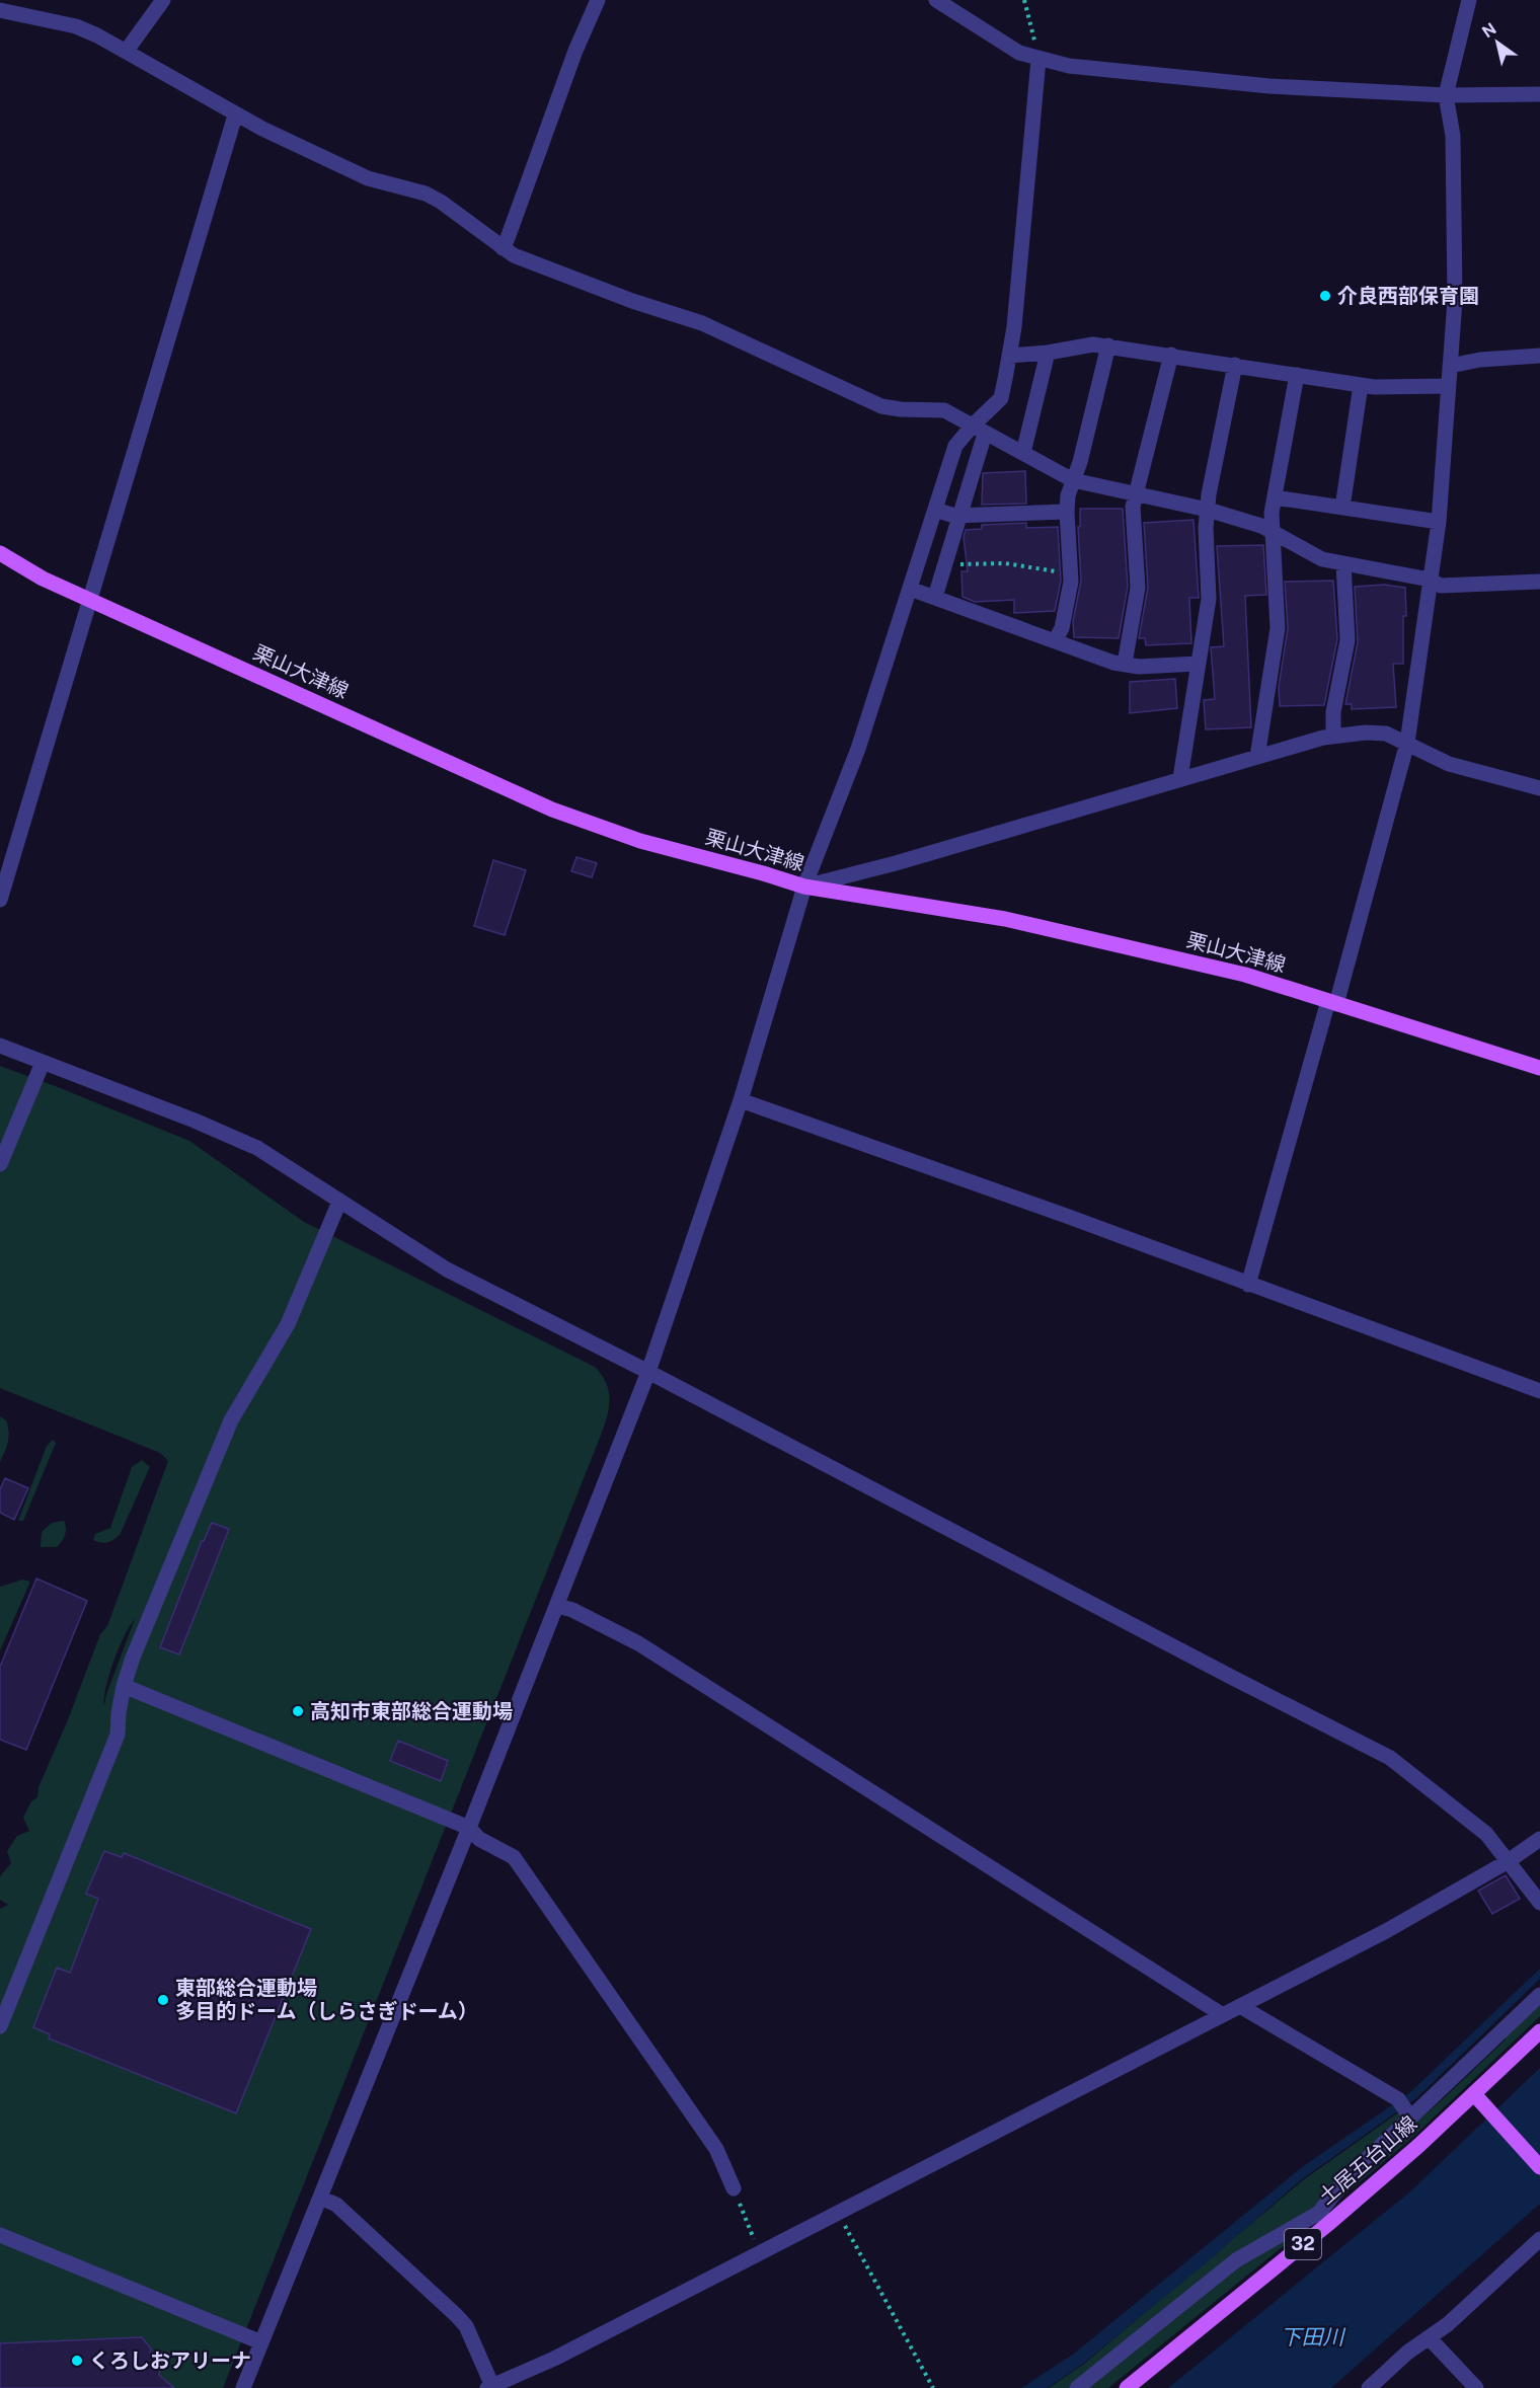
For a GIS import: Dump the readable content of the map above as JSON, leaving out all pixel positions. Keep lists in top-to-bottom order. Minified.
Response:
{"streets":{"main road":["栗山大津線","土居五台山線","32"]},"water":["下田川"],"places":["介良西部保育園","高知市東部総合運動場","東部総合運動場 多目的ドーム（しらさぎドーム）","くろしおアリーナ"],"north":"top left"}
